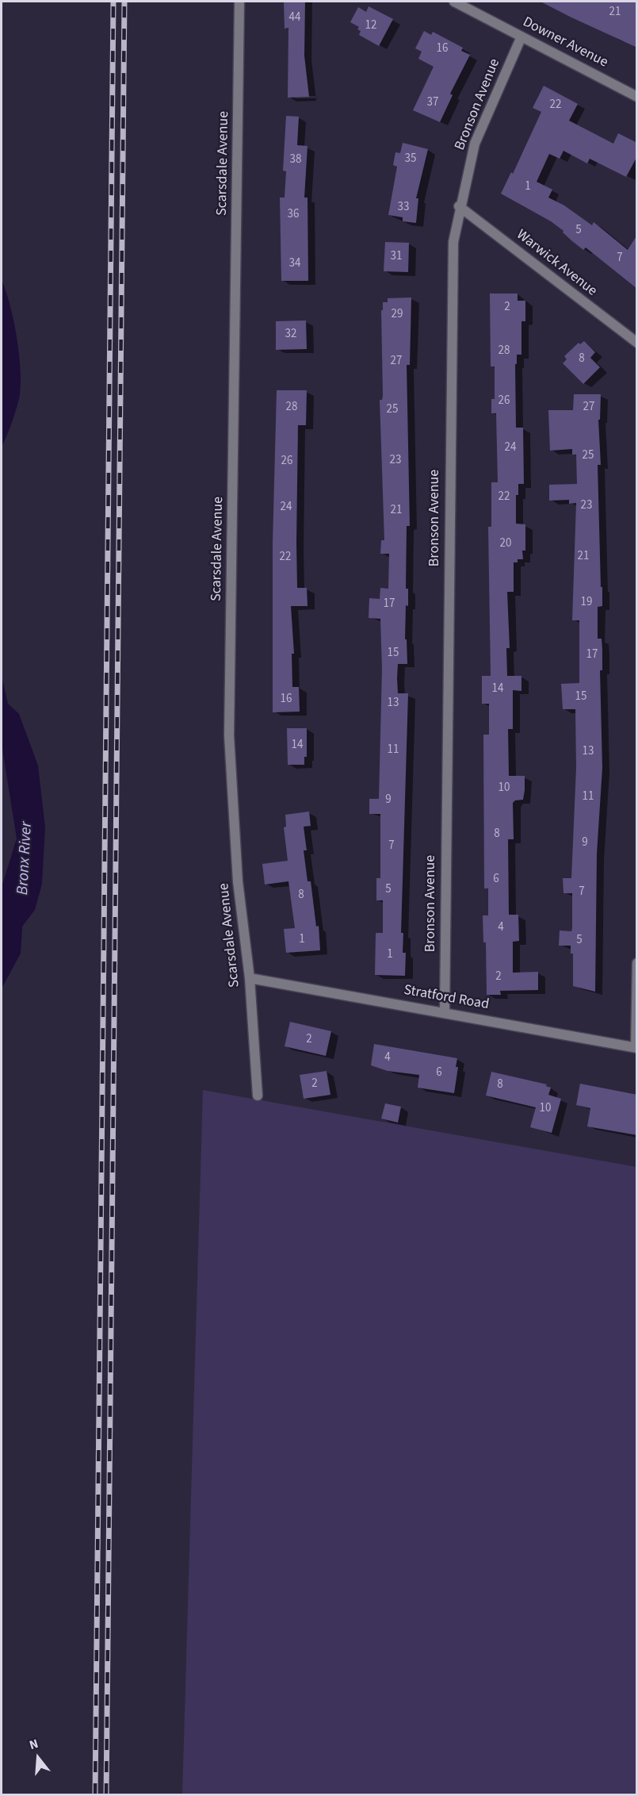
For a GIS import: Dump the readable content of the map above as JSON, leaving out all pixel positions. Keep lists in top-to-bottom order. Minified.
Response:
{"streets":{"street":["Downer Avenue","Bronson Avenue","Scarsdale Avenue","Warwick Avenue","Stratford Road"]},"crossings":[["Downer Avenue","Bronson Avenue"],["Bronson Avenue","Warwick Avenue"],["Bronson Avenue","Stratford Road"],["Scarsdale Avenue","Stratford Road"]],"water":["Bronx River"],"house_numbers":["21","44","12","16","37","22","35","38","1","33","36","5","31","7","34","2","29","32","28","8","27","26","28","27","25","24","25","23","26","22","23","24","21","20","21","22","19","17","15","17","14","15","16","13","14","11","13","10","11","9","8","9","7","6","5","7","8","4","1","5","1","2","2","4","6","2","8","10"],"north":"top"}
